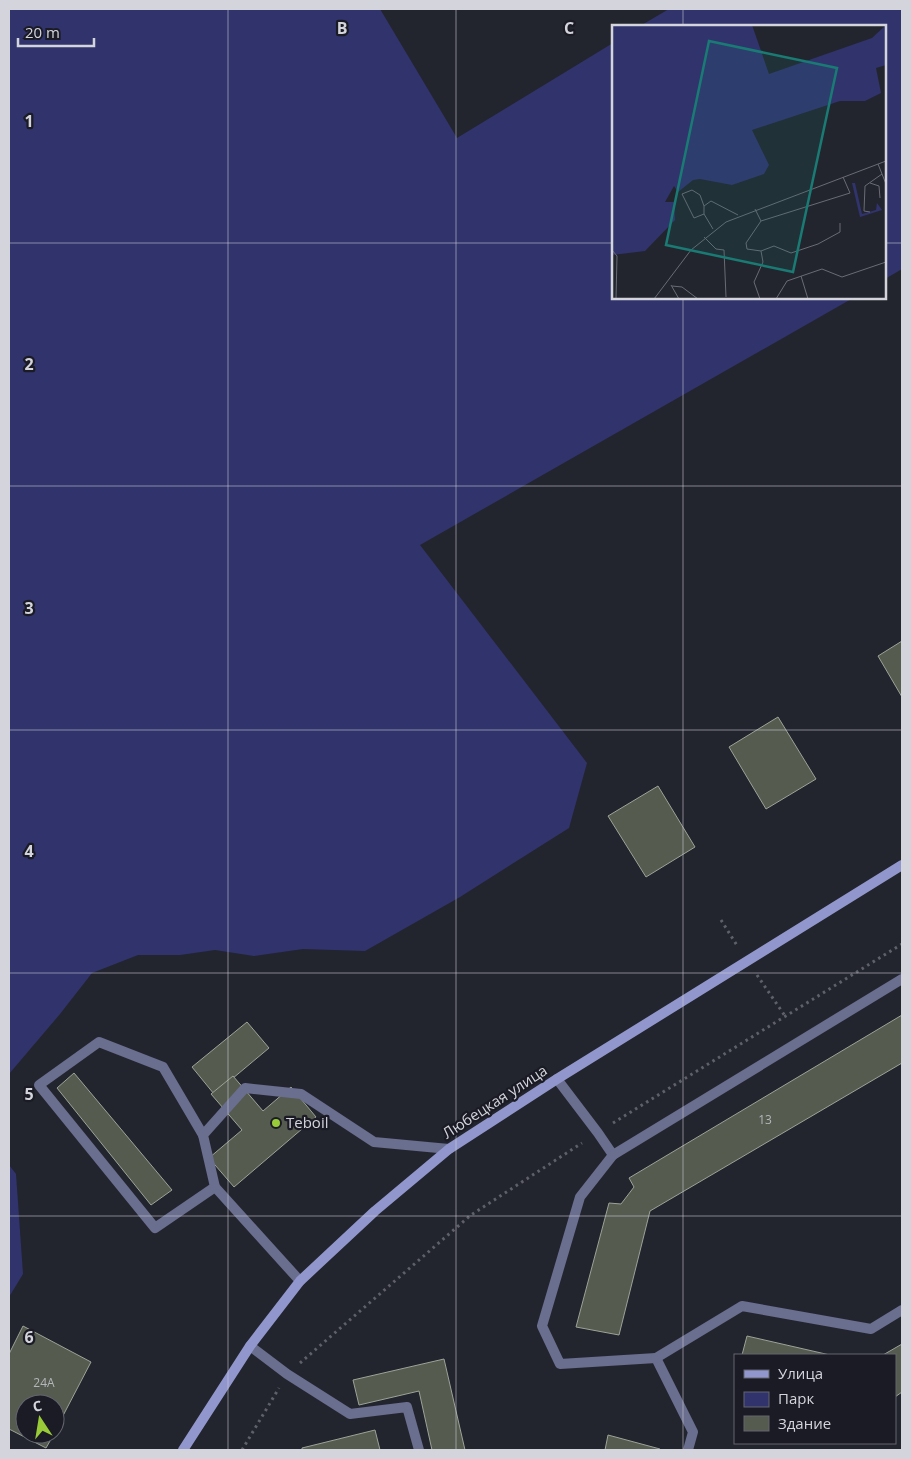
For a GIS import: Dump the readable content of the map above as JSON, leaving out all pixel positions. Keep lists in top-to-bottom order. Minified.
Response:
{"streets":{"street":["Любецкая улица"]},"places":["Teboil"],"house_numbers":["13","24А"],"legend":["Улица","Парк","Здание"],"scale_bar":"20 m","north":"top","grid":{"columns":["B","C"],"rows":["1","2","3","4","5","6"]}}
